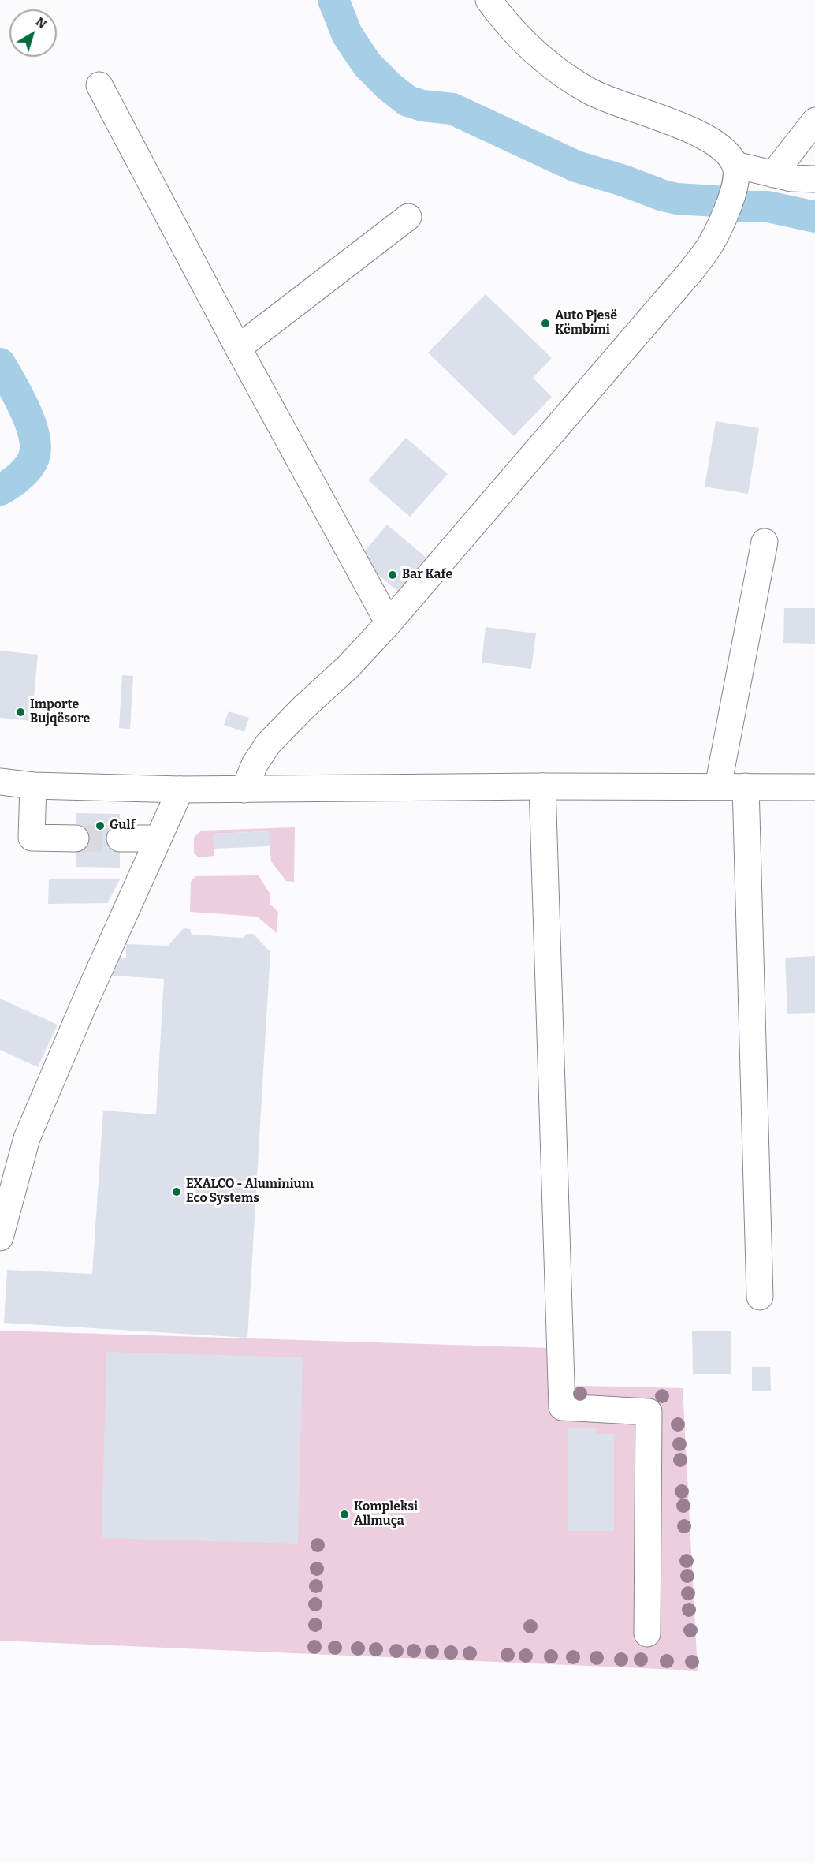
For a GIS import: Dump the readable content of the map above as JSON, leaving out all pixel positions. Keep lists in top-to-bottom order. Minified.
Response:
{"places":["Auto Pjesë Këmbimi","Bar Kafe","Importe Bujqësore","Gulf","EXALCO - Aluminium Eco Systems","Kompleksi Allmuça"],"north":"top right"}
